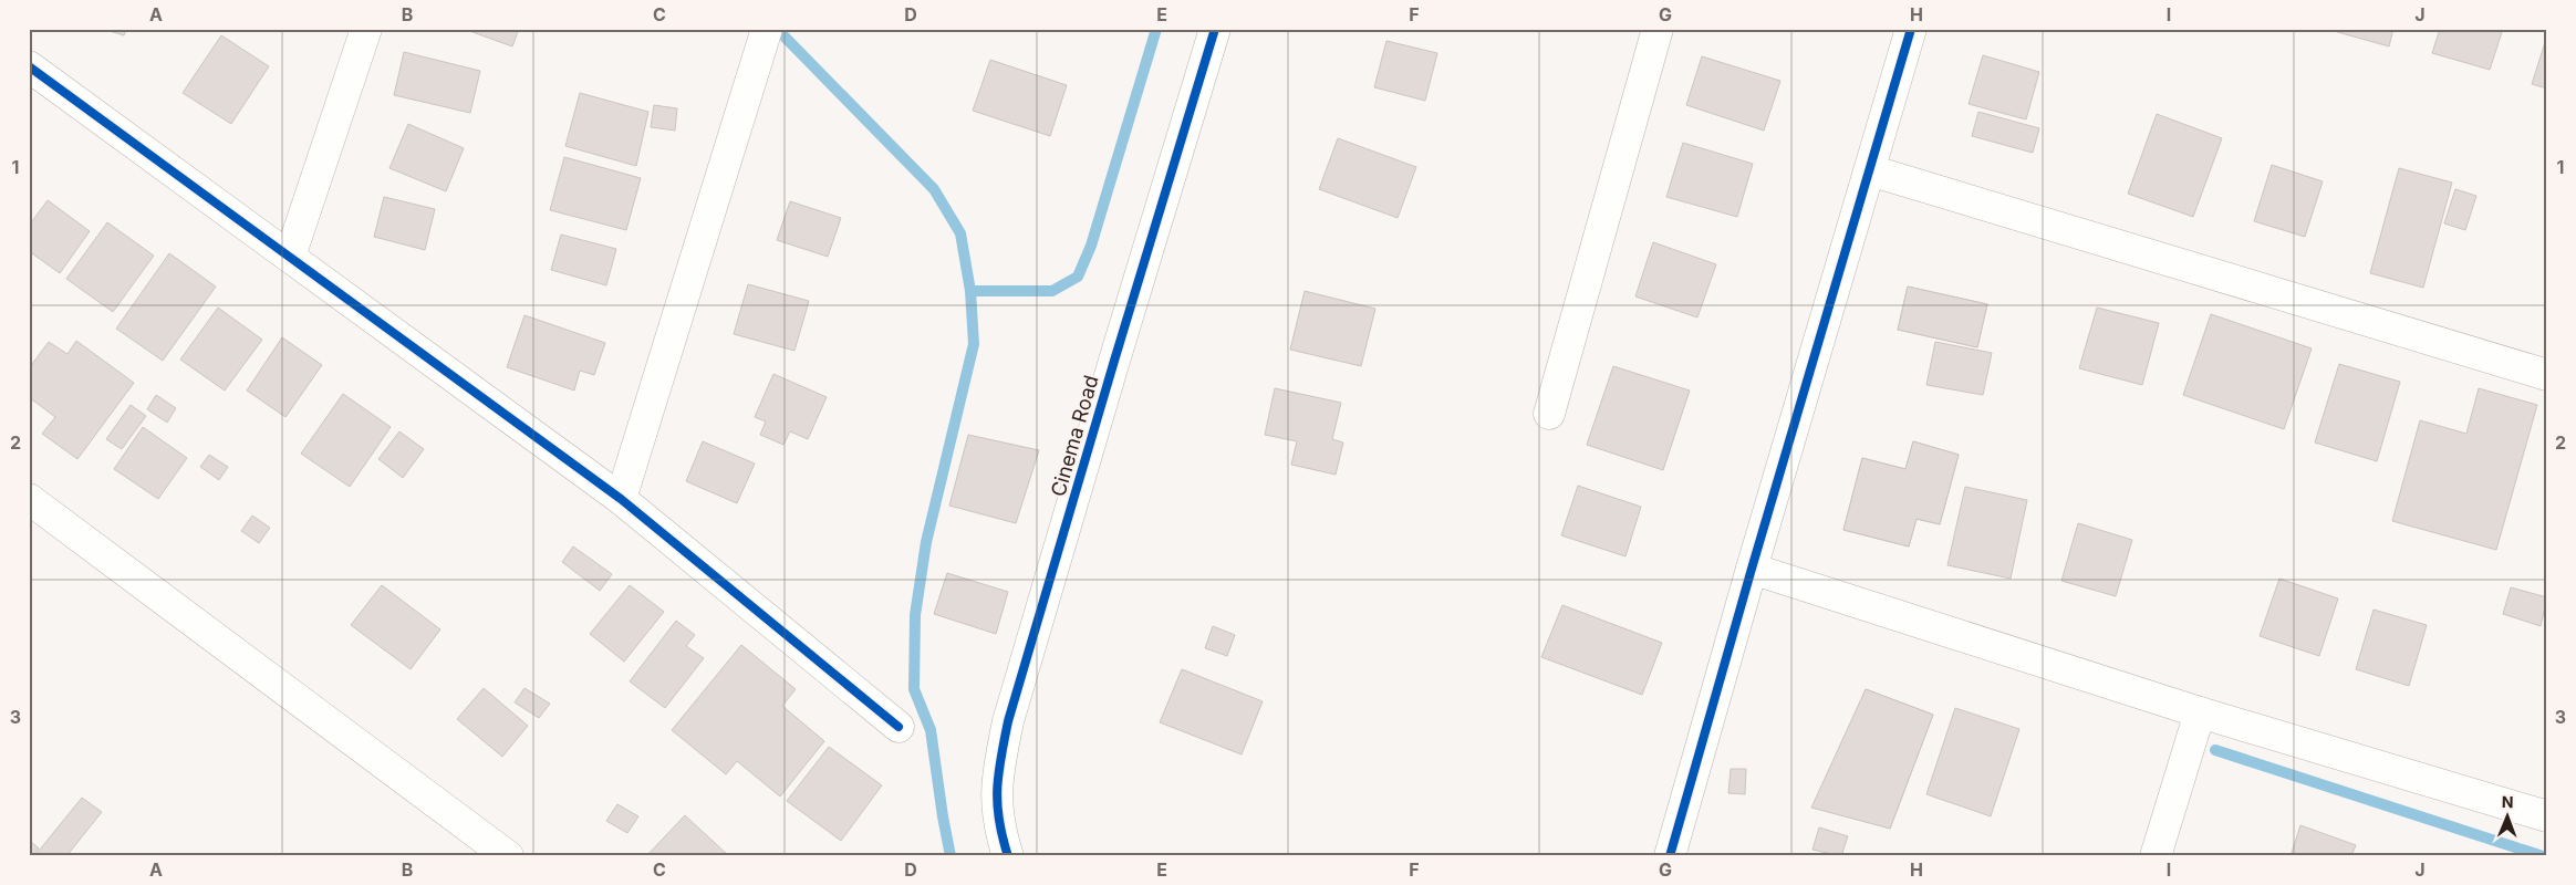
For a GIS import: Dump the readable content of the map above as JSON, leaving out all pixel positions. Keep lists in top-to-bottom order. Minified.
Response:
{"streets":{"street":["Cinema Road"]},"north":"top","grid":{"columns":["A","B","C","D","E","F","G","H","I","J"],"rows":["1","2","3"]}}
